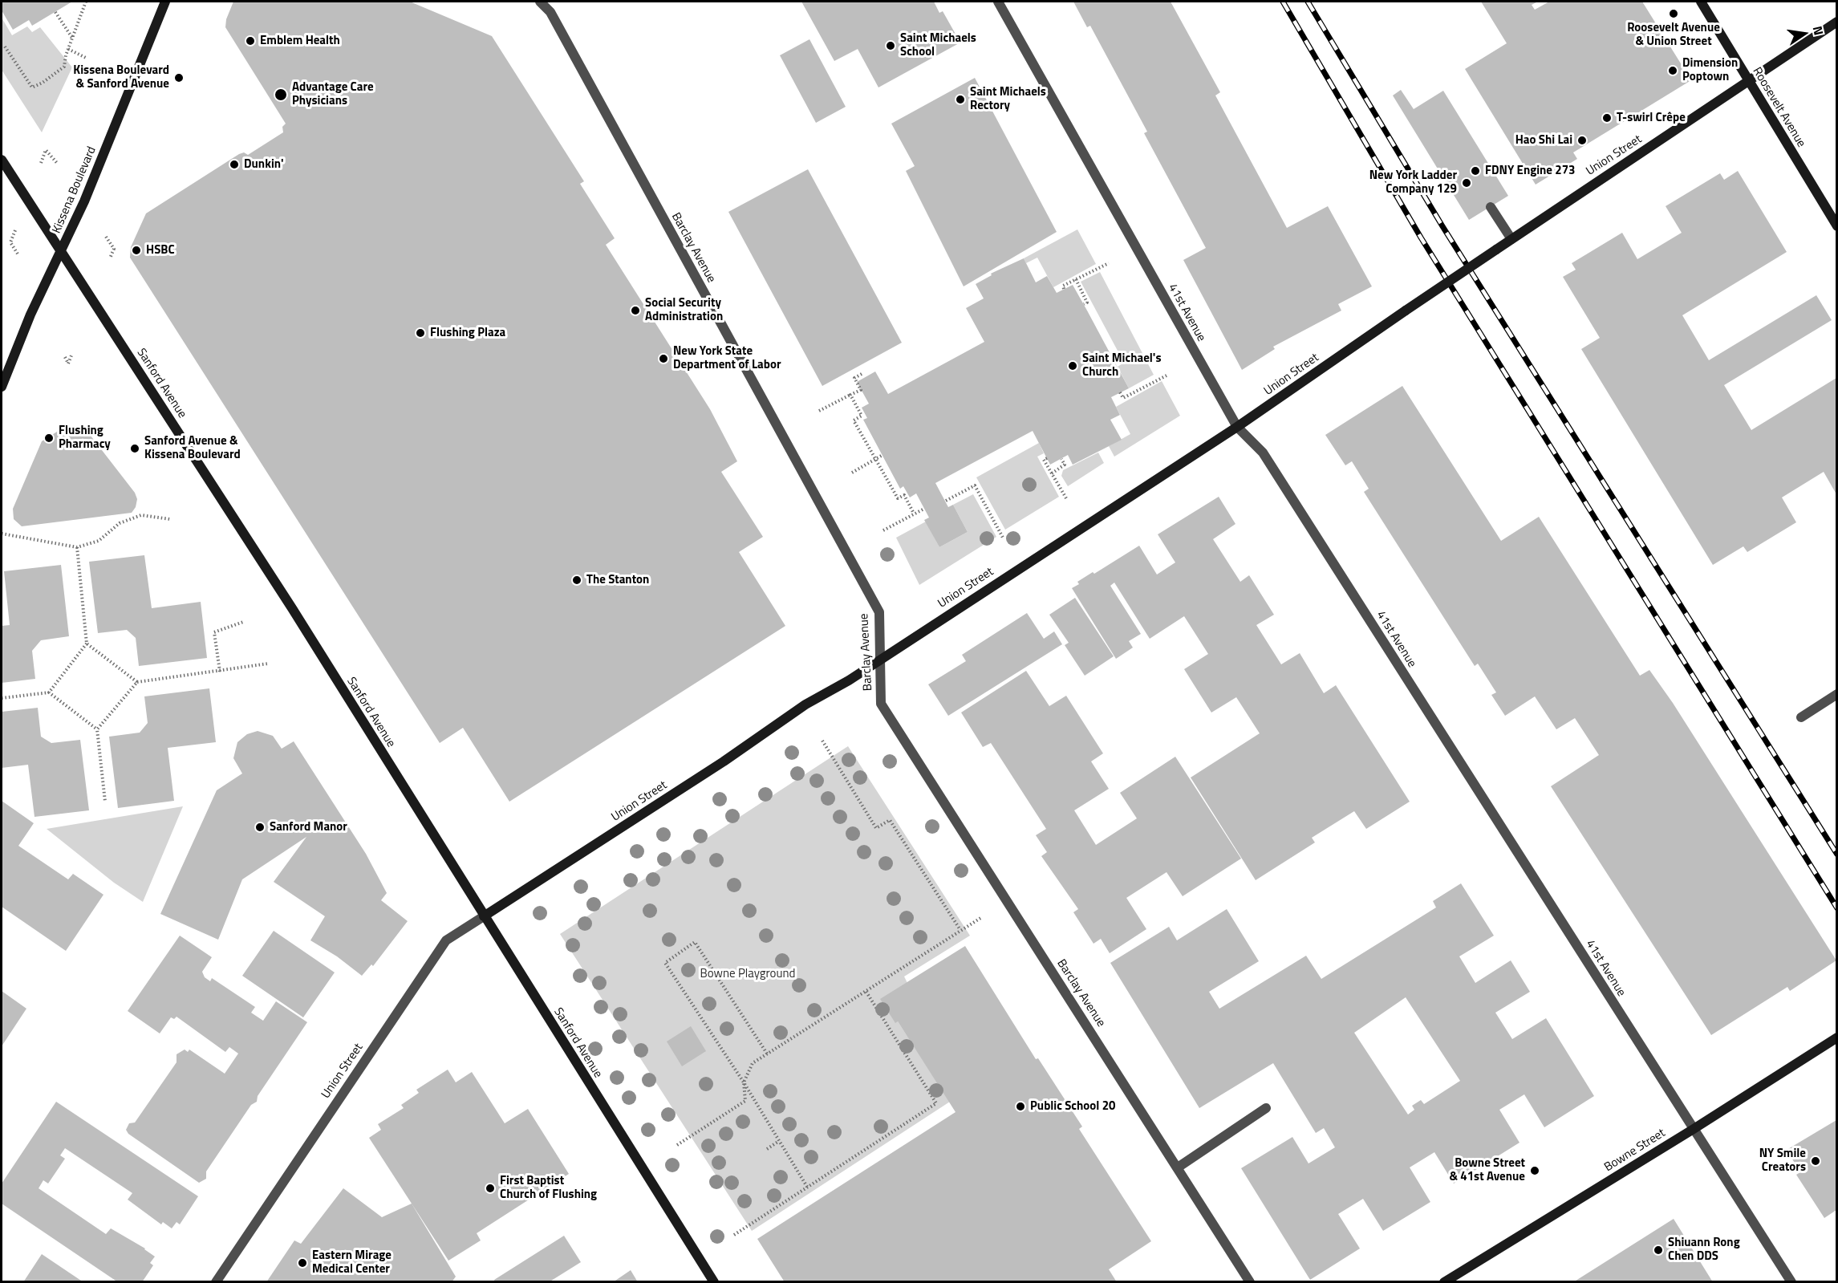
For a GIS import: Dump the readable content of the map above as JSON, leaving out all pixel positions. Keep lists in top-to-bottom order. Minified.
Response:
{"streets":{"street":["Roosevelt Avenue","Union Street","Kissena Boulevard","Barclay Avenue","41st Avenue","Sanford Avenue","Bowne Street"]},"crossings":[["Roosevelt Avenue","Union Street"],["Union Street","Barclay Avenue"],["Union Street","41st Avenue"],["Union Street","Sanford Avenue"],["Kissena Boulevard","Sanford Avenue"],["41st Avenue","Bowne Street"]],"parks":["Bowne Playground"],"places":["Roosevelt Avenue & Union Street","Emblem Health","Saint Michaels School","Dimension Poptown","Kissena Boulevard & Sanford Avenue","Advantage Care Physicians","Saint Michaels Rectory","T-swirl Crêpe","Hao Shi Lai","Dunkin'","FDNY Engine 273","New York Ladder Company 129","HSBC","Social Security Administration","Flushing Plaza","New York State Department of Labor","Saint Michael's Church","Flushing Pharmacy","Sanford Avenue & Kissena Boulevard","The Stanton","Sanford Manor","Public School 20","NY Smile Creators","Bowne Street & 41st Avenue","First Baptist Church of Flushing","Shiuann Rong Chen DDS","Eastern Mirage Medical Center"],"north":"right"}
